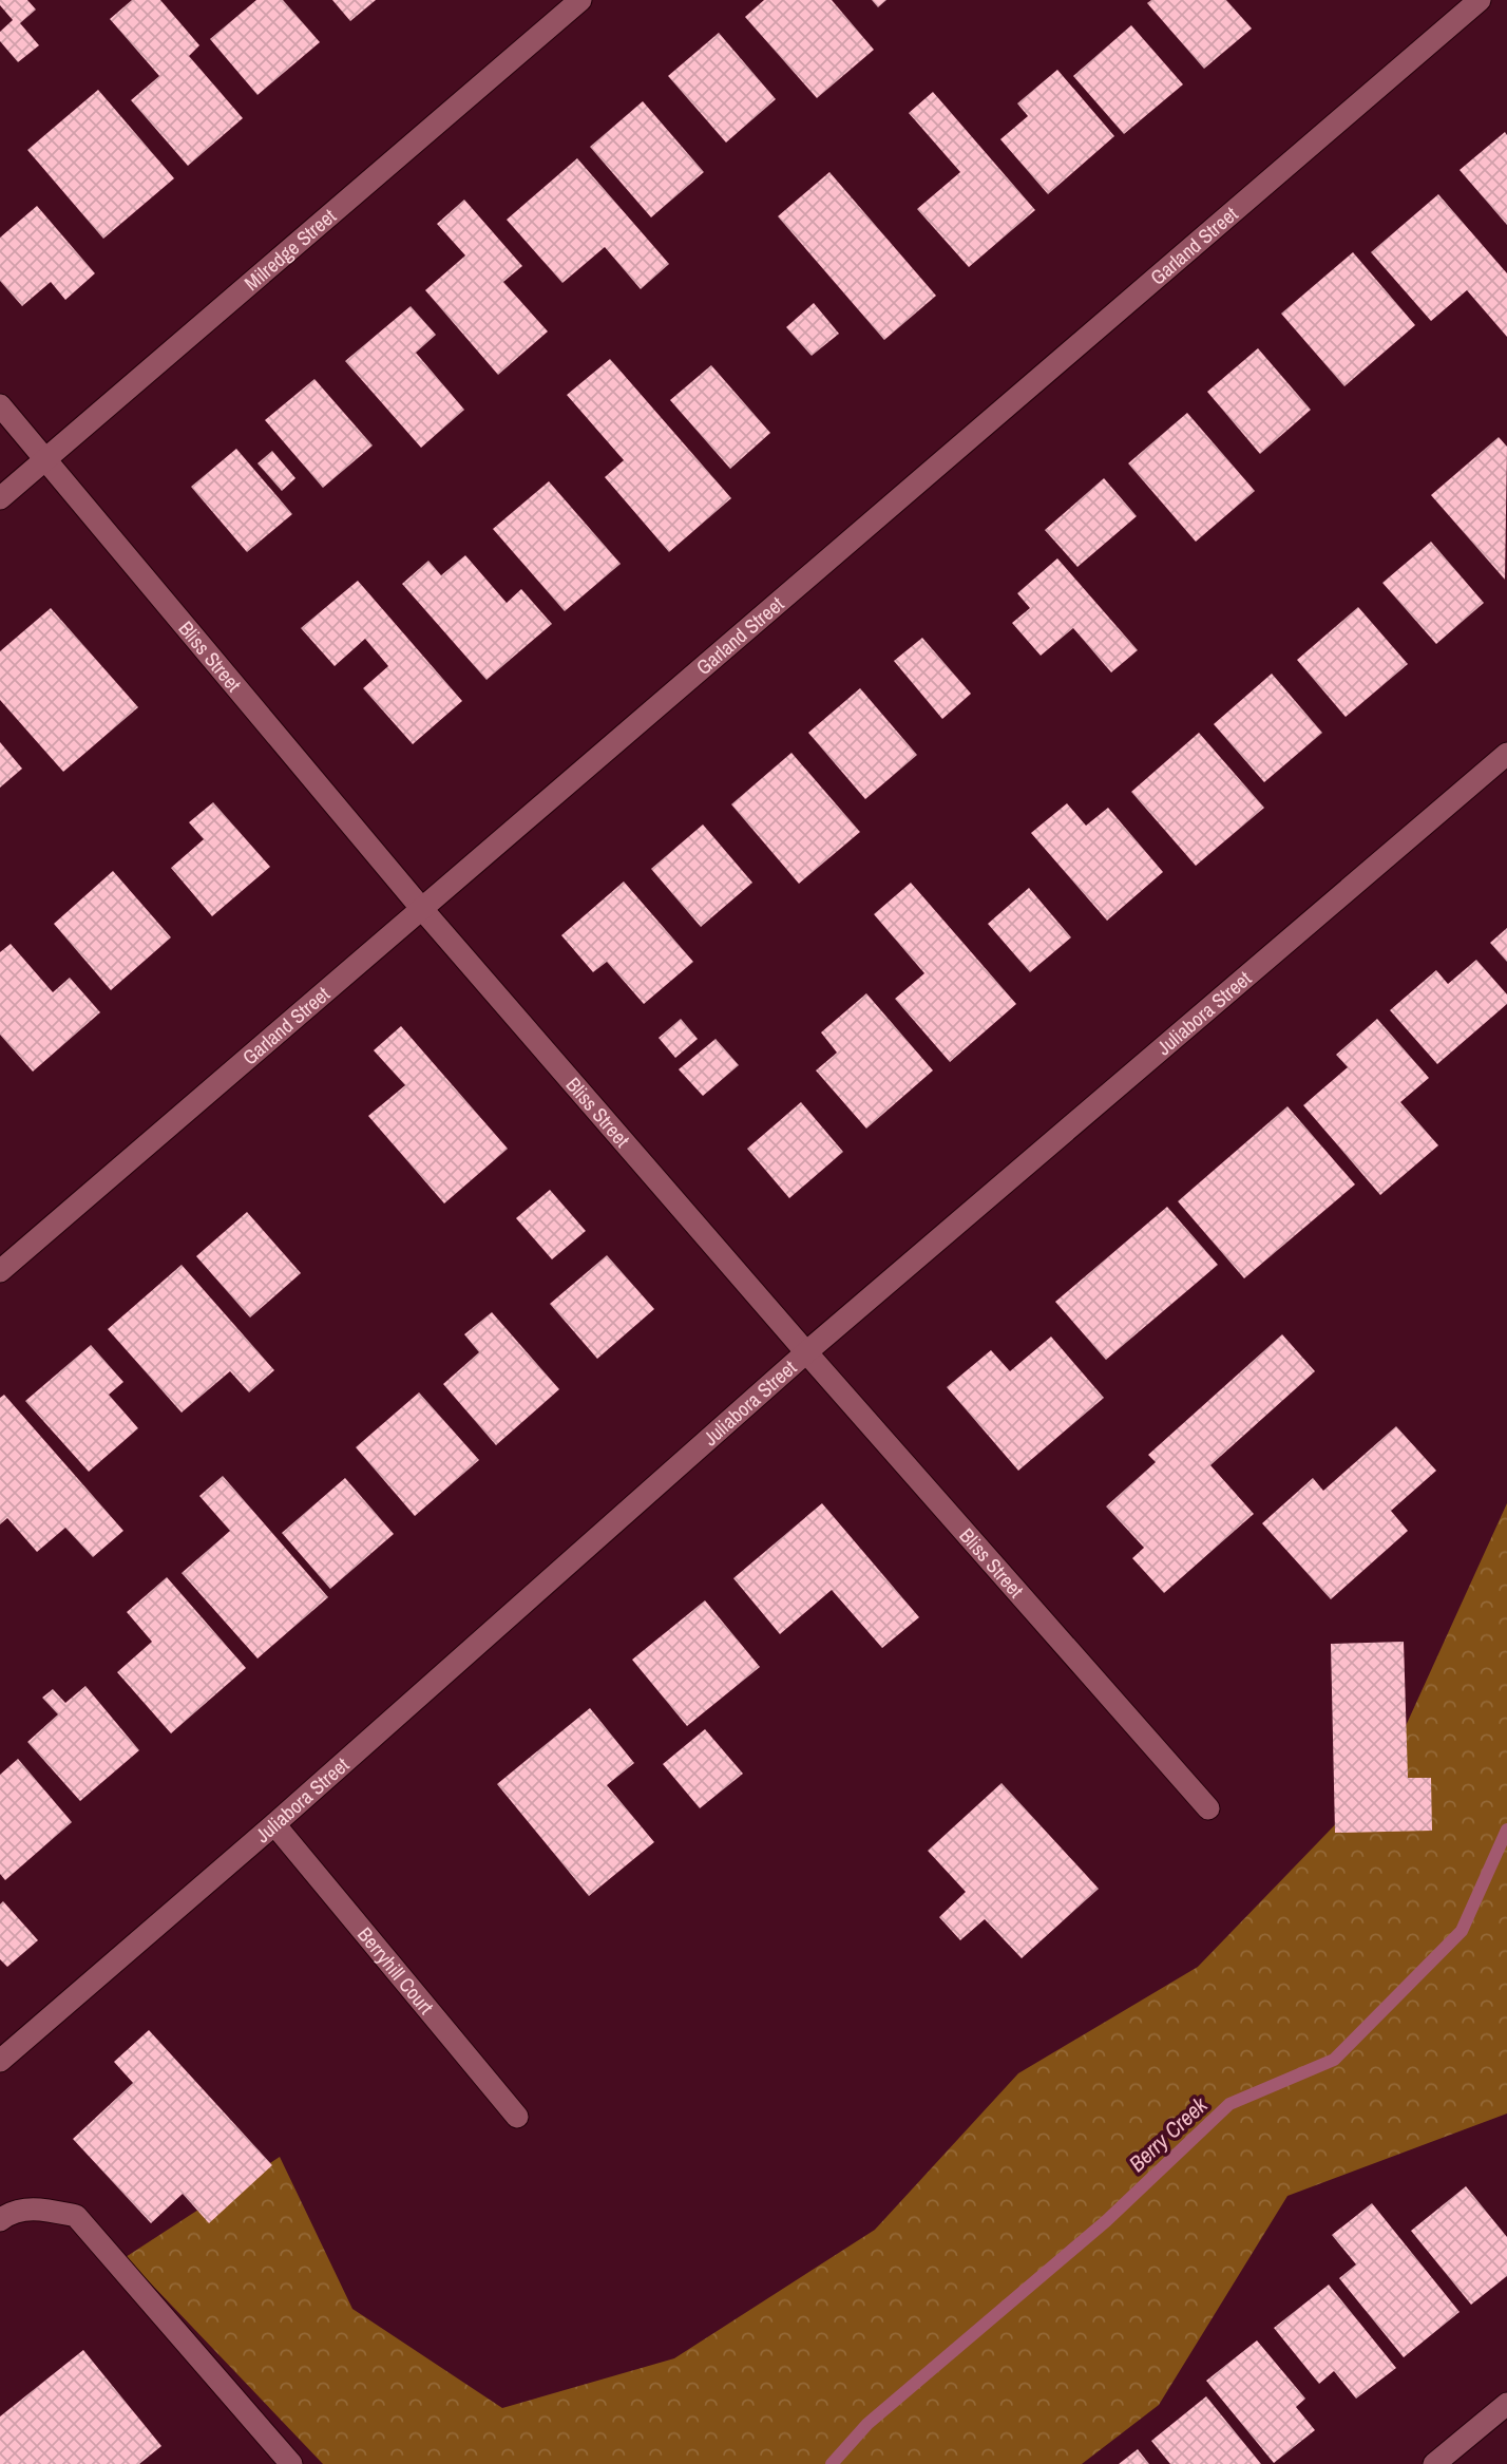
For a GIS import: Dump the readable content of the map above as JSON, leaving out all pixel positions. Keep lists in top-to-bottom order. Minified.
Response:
{"streets":{"street":["Garland Street","Milredge Street","Bliss Street","Juliabora Street","Berryhill Court"]},"crossings":[["Garland Street","Bliss Street"],["Milredge Street","Bliss Street"],["Bliss Street","Juliabora Street"],["Juliabora Street","Berryhill Court"]],"water":["Berry Creek"]}
